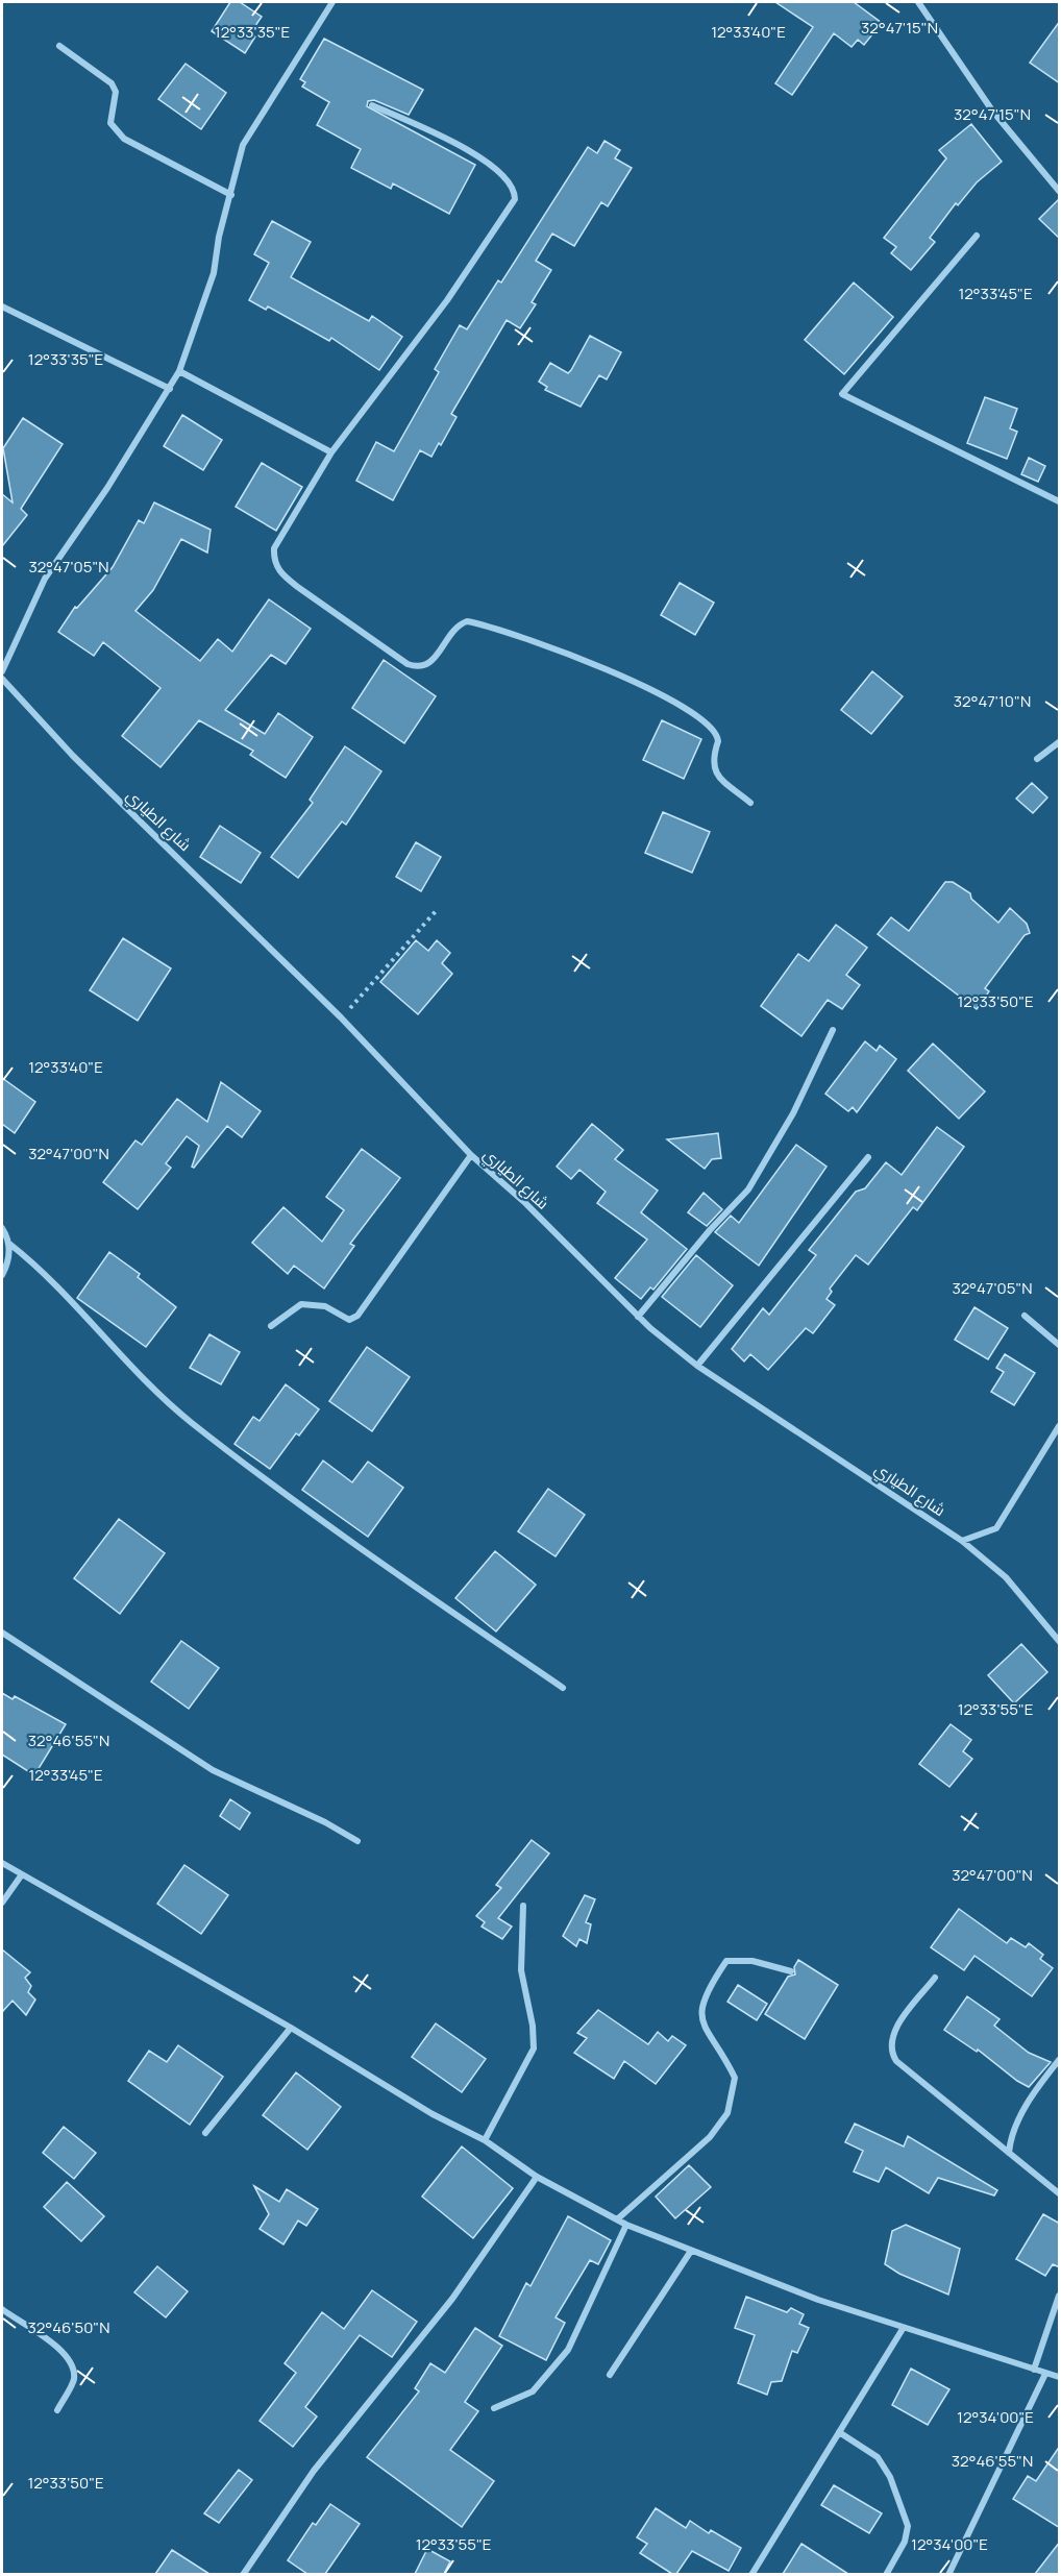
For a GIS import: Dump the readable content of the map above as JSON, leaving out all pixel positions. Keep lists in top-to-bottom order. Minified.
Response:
{"streets":{"street":["شارع الطياري"]},"coordinates":["32°47'15\"N","12°33'35\"E","12°33'40\"E","12°33'45\"E","32°47'05\"N","32°47'10\"N","12°33'50\"E","32°47'00\"N","12°33'55\"E","32°46'55\"N","32°46'50\"N","12°34'00\"E"]}
